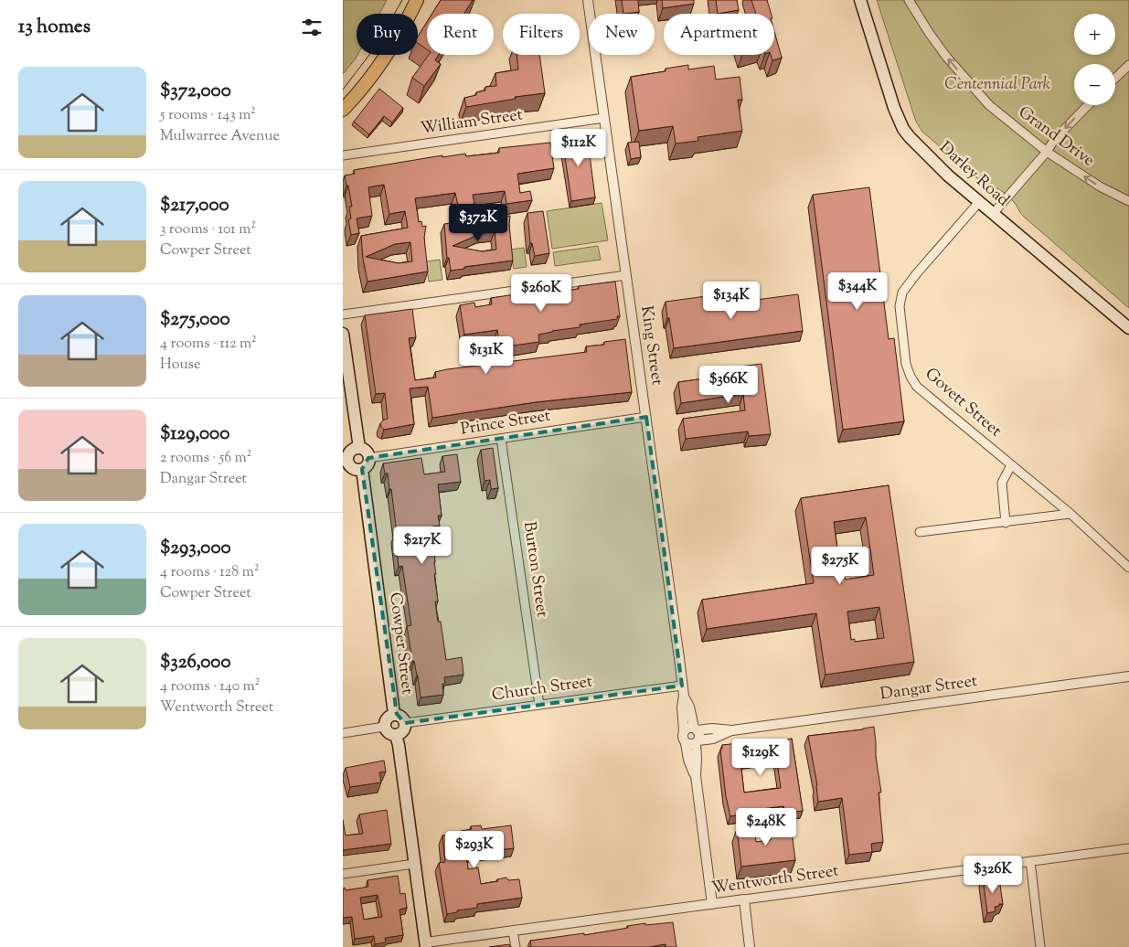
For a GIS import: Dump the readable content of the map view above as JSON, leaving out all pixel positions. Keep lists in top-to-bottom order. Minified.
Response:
{"streets":{"main road":["Darley Road","Cowper Street"],"street":["William Street","Grand Drive","King Street","Govett Street","Prince Street","Burton Street","Dangar Street","Church Street","Wentworth Street"]},"crossings":[["William Street","King Street"],["Darley Road","Govett Street"],["King Street","Prince Street"],["King Street","Dangar Street"],["King Street","Church Street"],["Prince Street","Burton Street"],["Prince Street","Cowper Street"],["Burton Street","Church Street"],["Cowper Street","Church Street"]],"one_way":["Grand Drive"],"parks":["Centennial Park"],"page":{"heading":"13 homes","map_buttons":["+","−"],"chip":["Buy","Rent","Filters","New","Apartment"],"list":[{"name":"$372,000","note":"5 rooms · 143 m² · Mulwarree Avenue"},{"name":"$217,000","note":"3 rooms · 101 m² · Cowper Street"},{"name":"$275,000","note":"4 rooms · 112 m² · House"},{"name":"$129,000","note":"2 rooms · 56 m² · Dangar Street"},{"name":"$293,000","note":"4 rooms · 128 m² · Cowper Street"},{"name":"$326,000","note":"4 rooms · 140 m² · Wentworth Street"}],"price":["$112K","$372K","$344K","$260K","$134K","$131K","$366K","$217K","$275K","$129K","$248K","$293K","$326K"]}}
